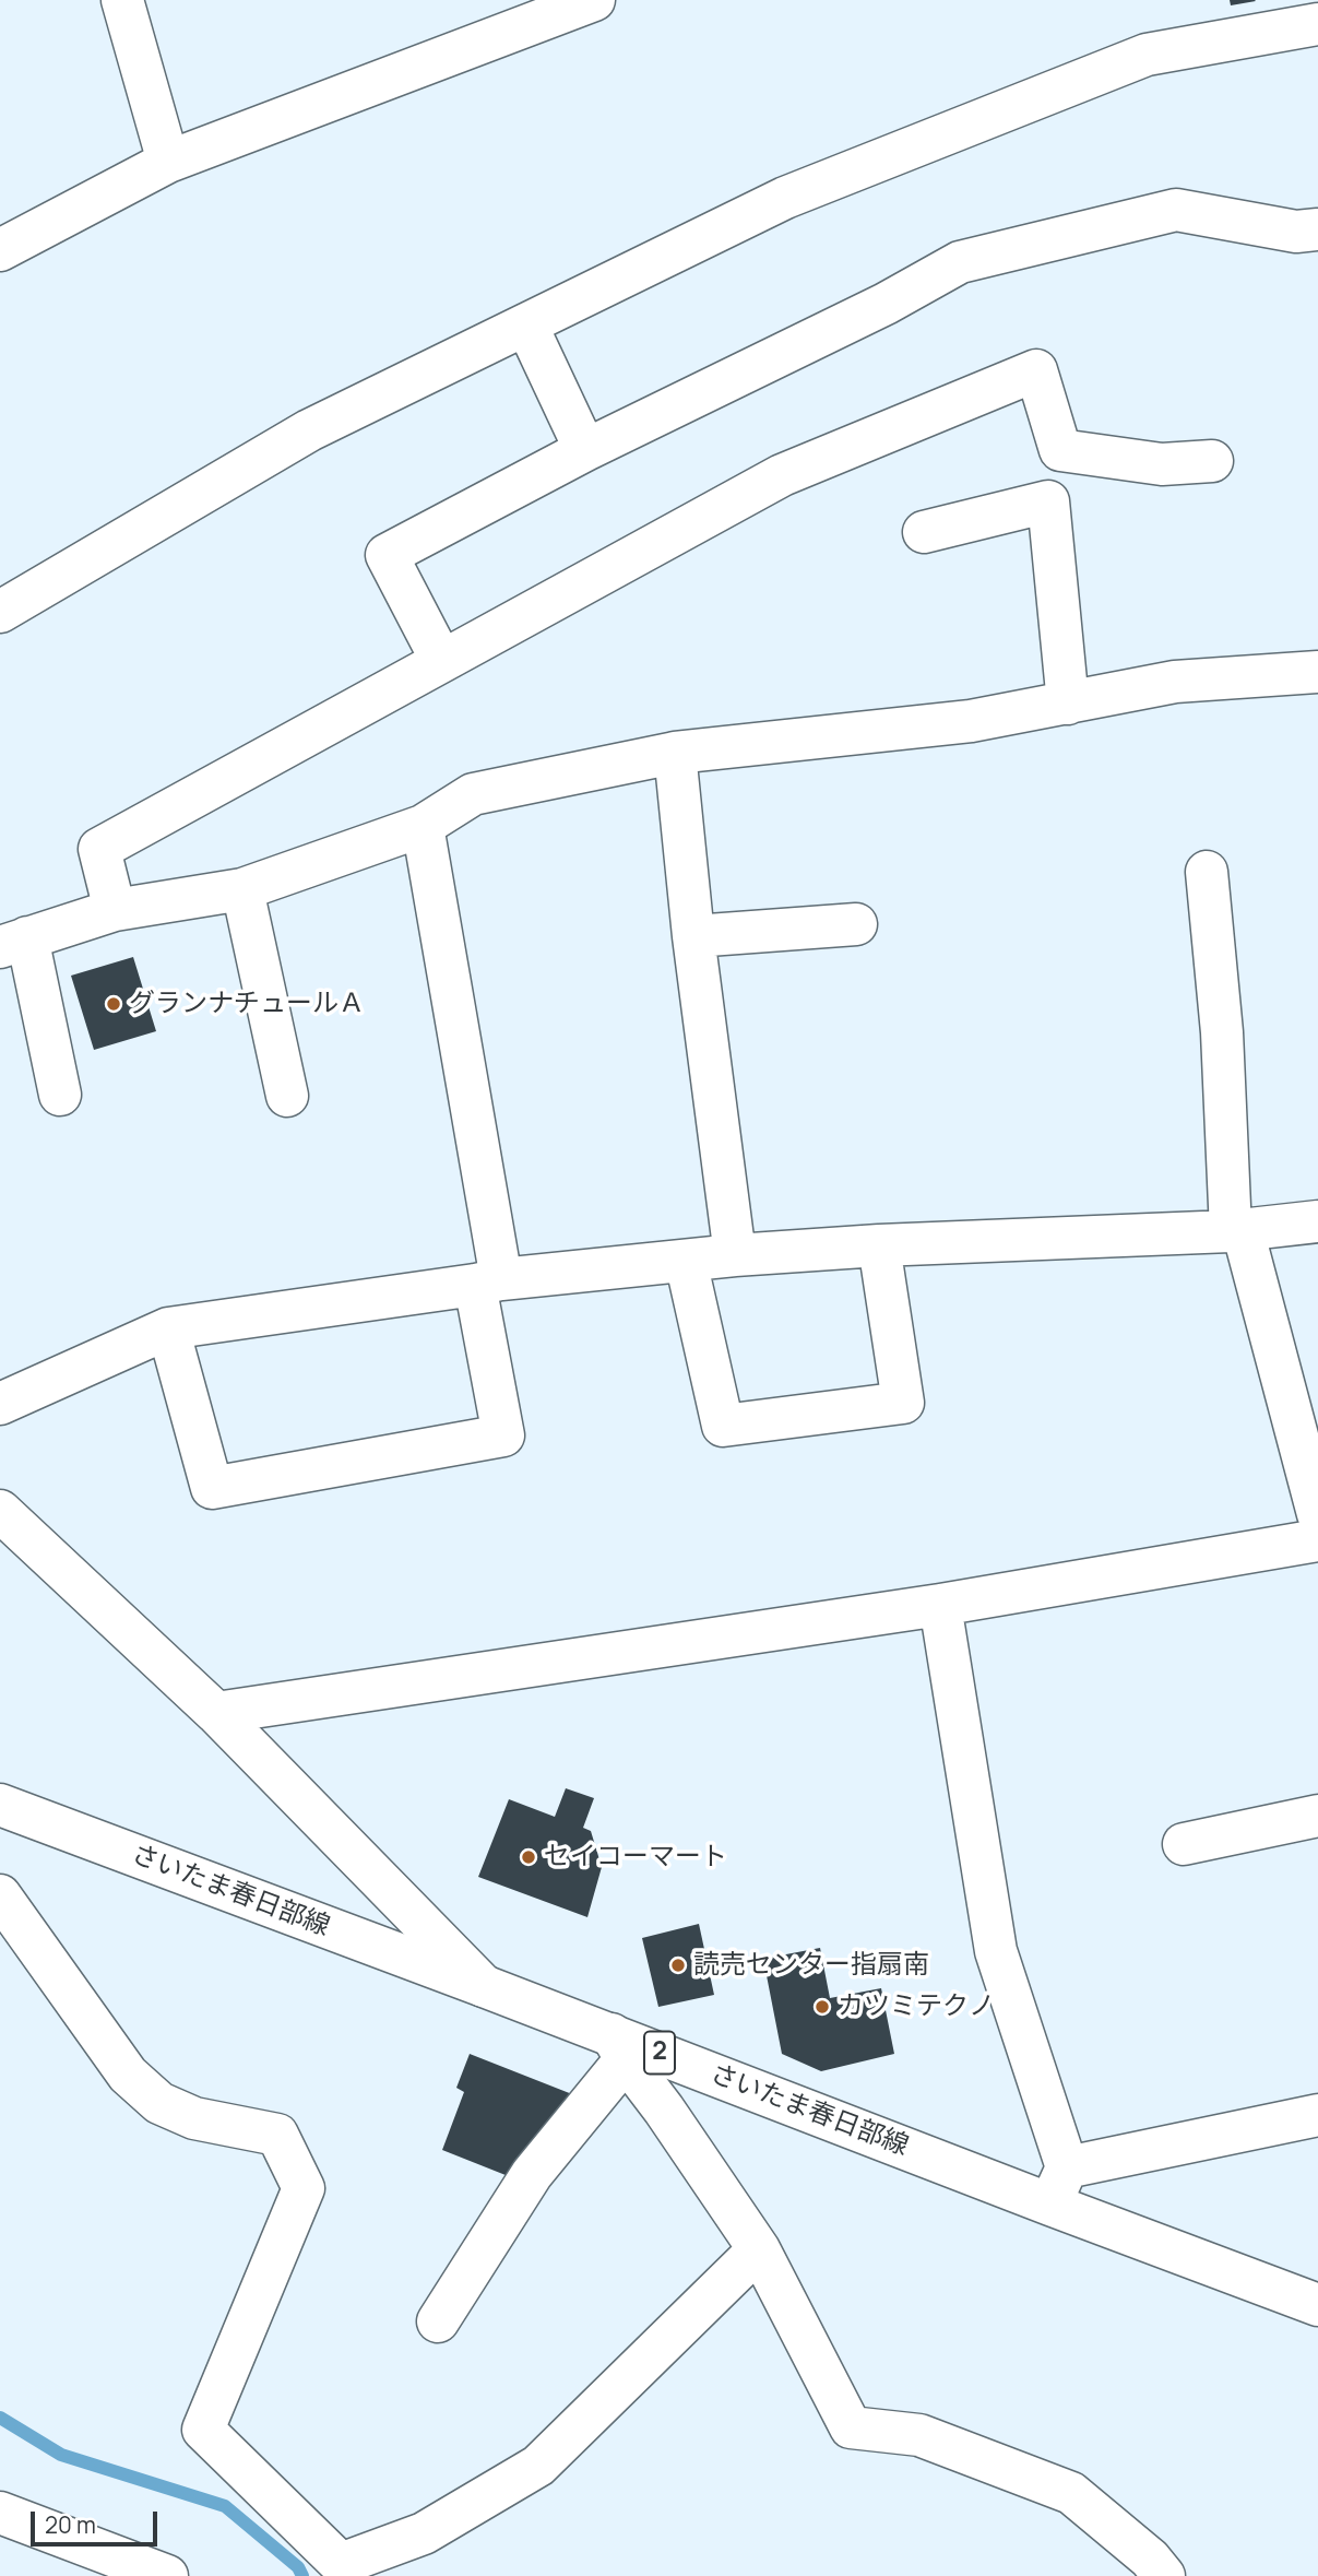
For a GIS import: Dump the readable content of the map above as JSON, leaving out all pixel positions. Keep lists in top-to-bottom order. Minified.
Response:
{"streets":{"street":["さいたま春日部線","2"]},"places":["グランナチュールＡ","セイコーマート","読売センター指扇南","カツミテクノ"],"scale_bar":"20 m"}
